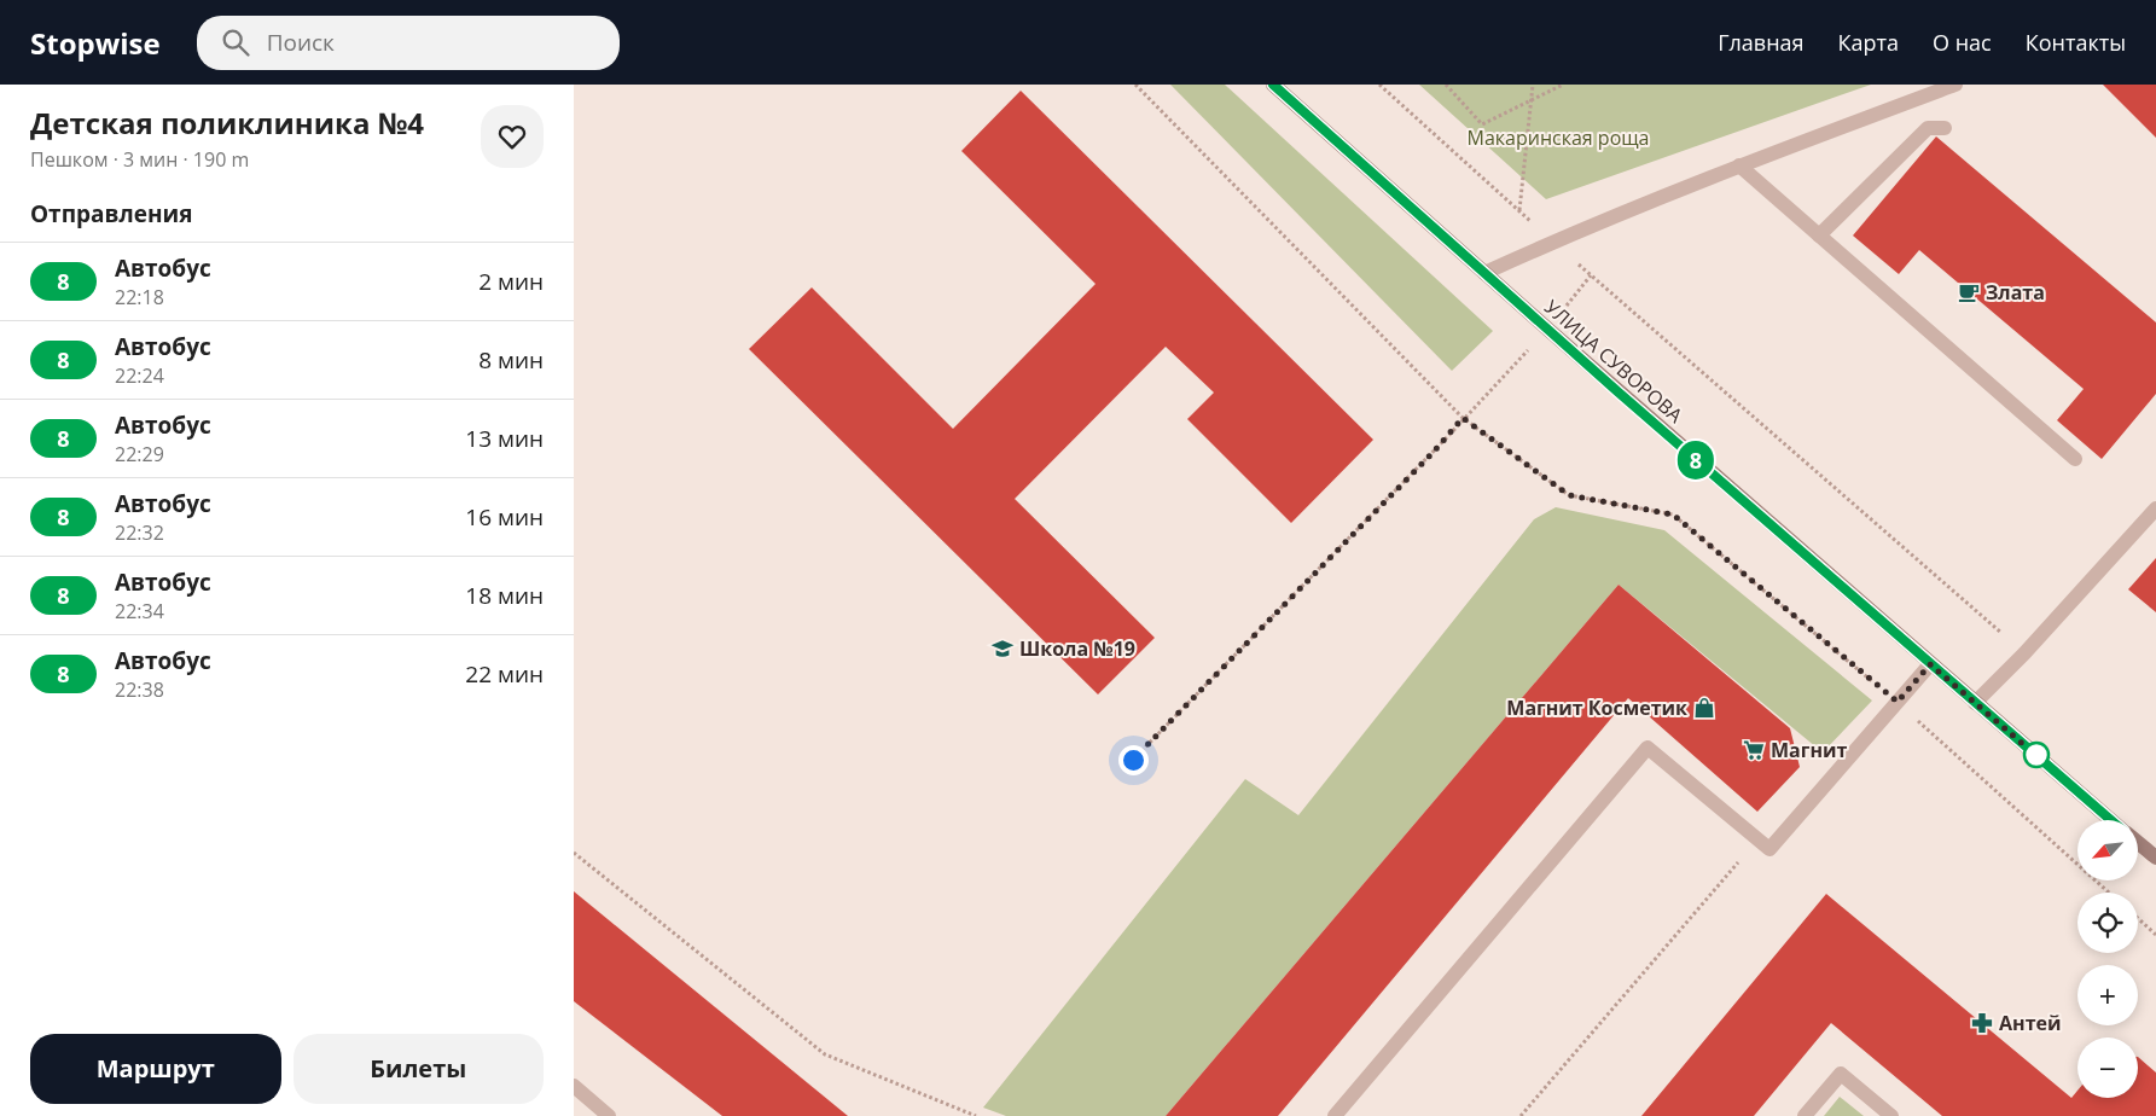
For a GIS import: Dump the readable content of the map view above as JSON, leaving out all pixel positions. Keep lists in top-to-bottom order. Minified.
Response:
{"streets":{"main road":["УЛИЦА СУВОРОВА"]},"parks":["Макаринская роща"],"places":{"cafe":["Злата"],"school or university":["Школа №19"],"shop":["Магнит Косметик"],"supermarket":["Магнит"],"pharmacy":["Антей"]},"lines":["bus line 8"],"north":"bottom left","page":{"header":"Stopwise","search":"Поиск","nav":["Главная","Карта","О нас","Контакты"],"heading":[["Детская поликлиника №4","Пешком · 3 мин · 190 m"],"Отправления"],"on_map":"8","list":[{"mark":"8","name":"Автобус","note":"22:18","value":"2 мин"},{"mark":"8","name":"Автобус","note":"22:24","value":"8 мин"},{"mark":"8","name":"Автобус","note":"22:29","value":"13 мин"},{"mark":"8","name":"Автобус","note":"22:32","value":"16 мин"},{"mark":"8","name":"Автобус","note":"22:34","value":"18 мин"},{"mark":"8","name":"Автобус","note":"22:38","value":"22 мин"}],"map_buttons":["+","−"],"buttons":["Маршрут","Билеты"]}}
